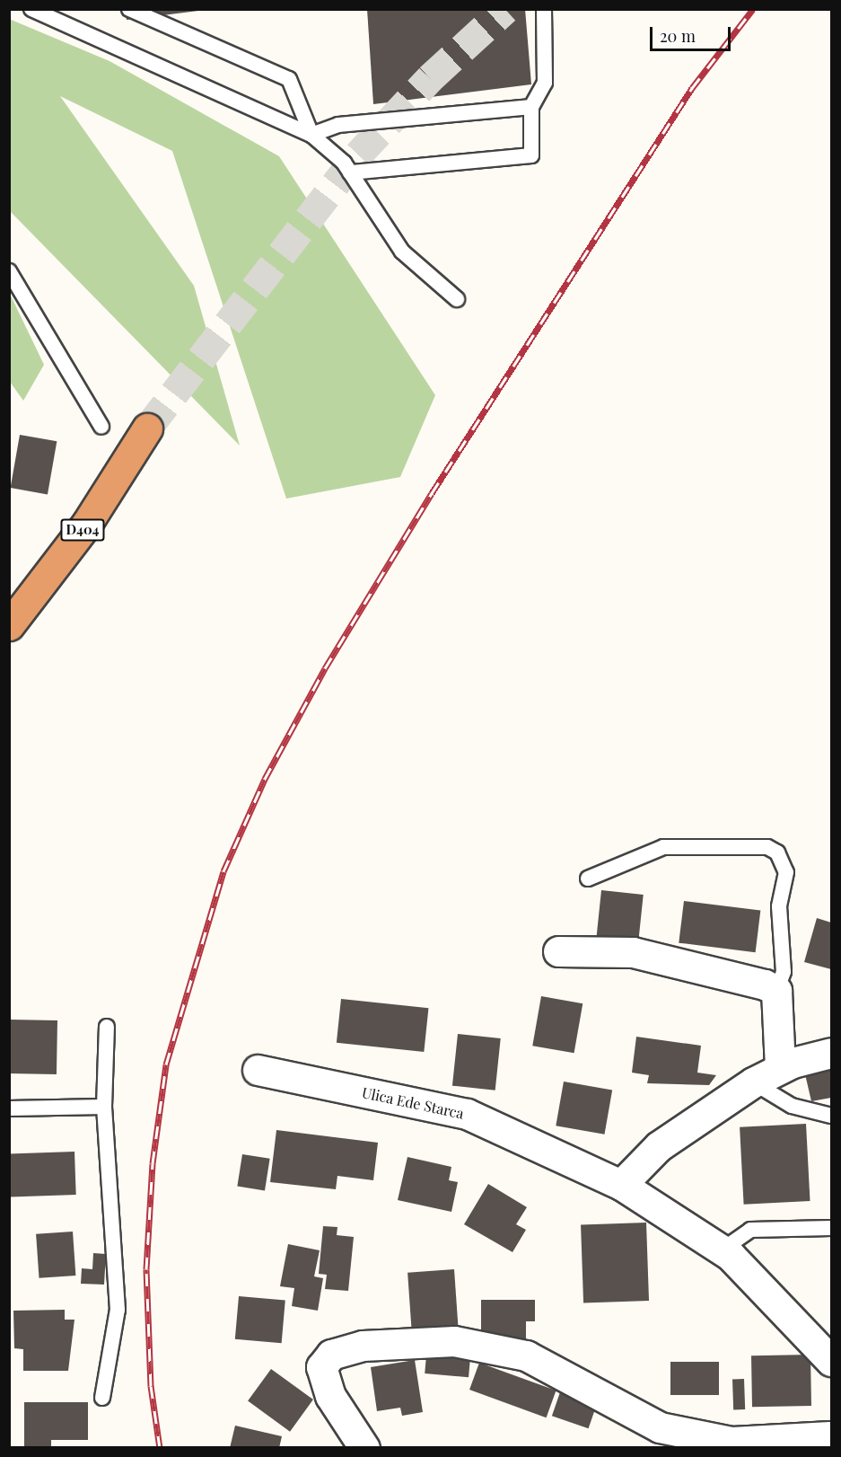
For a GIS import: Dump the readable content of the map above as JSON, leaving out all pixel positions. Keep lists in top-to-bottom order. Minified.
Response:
{"streets":{"highway":["D404"],"street":["Ulica Ede Starca"]},"scale_bar":"20 m"}
